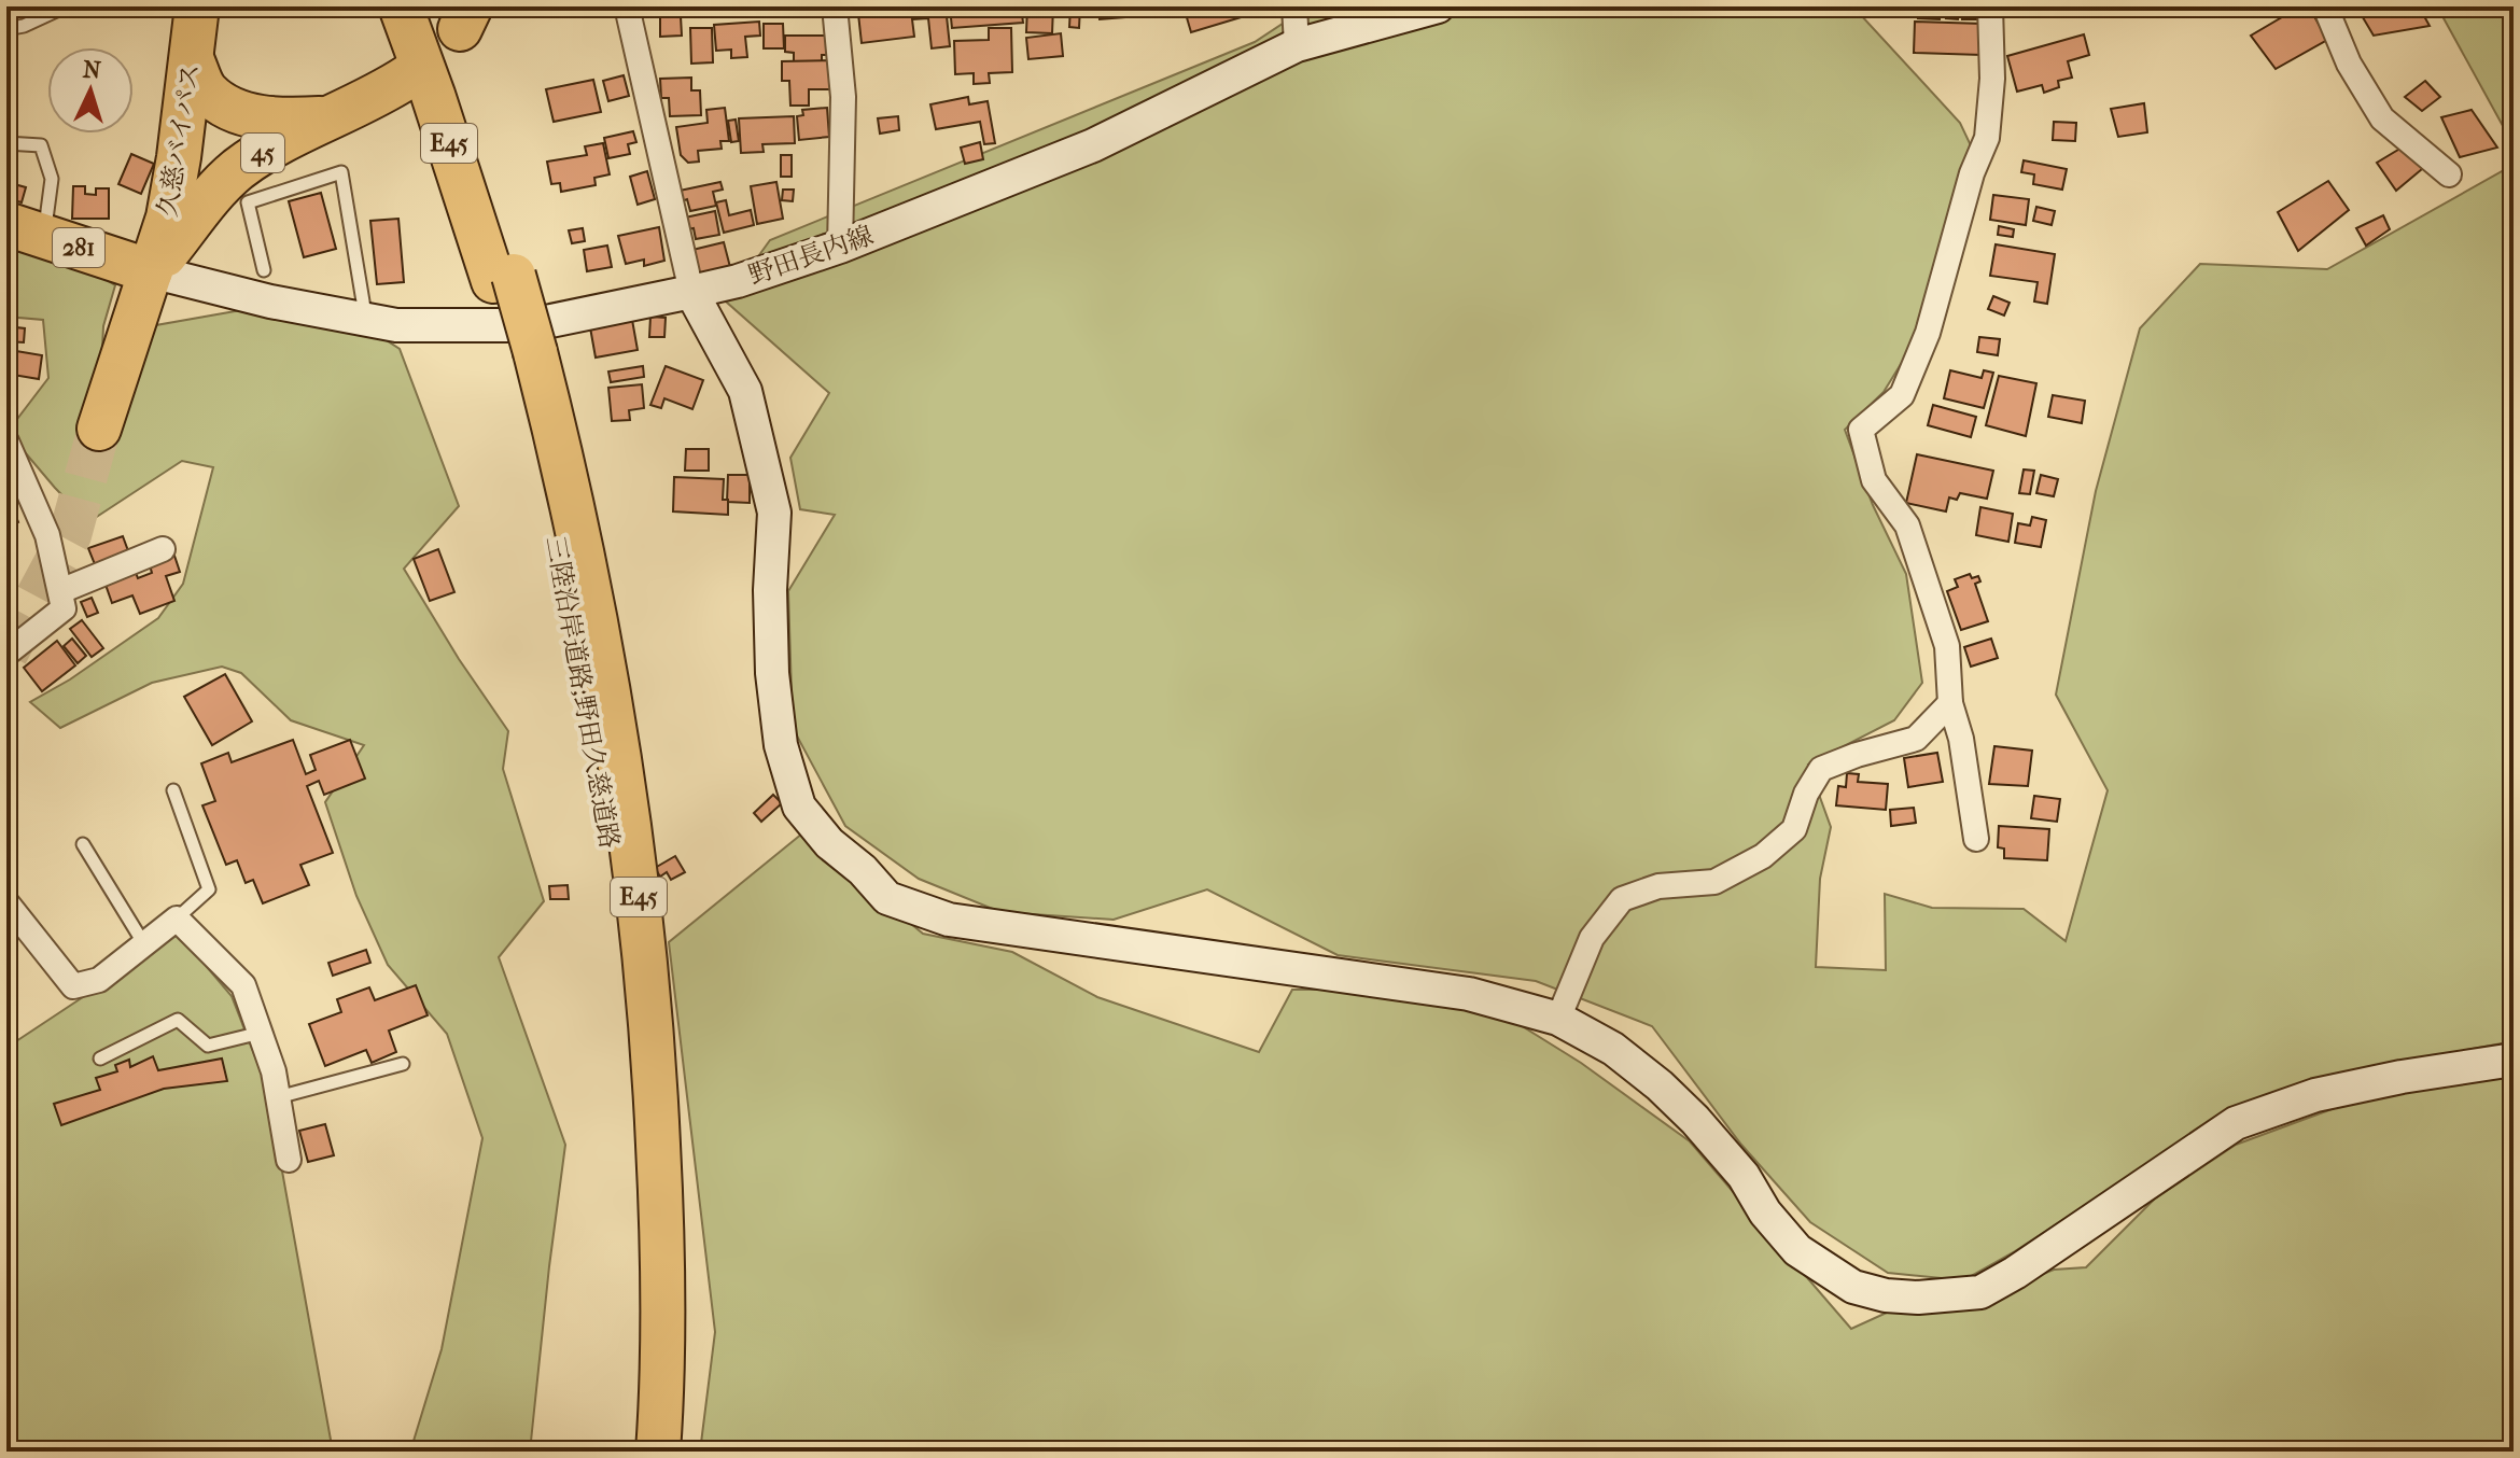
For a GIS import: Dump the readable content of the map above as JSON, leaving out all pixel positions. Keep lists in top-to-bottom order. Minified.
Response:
{"streets":{"highway":["久慈バイパス","E45","45","281","三陸沿岸道路;野田久慈道路"],"street":["野田長内線"]},"crossings":[["久慈バイパス","45"],["久慈バイパス","281"],["久慈バイパス","野田長内線"],["281","野田長内線"]],"north":"top"}
